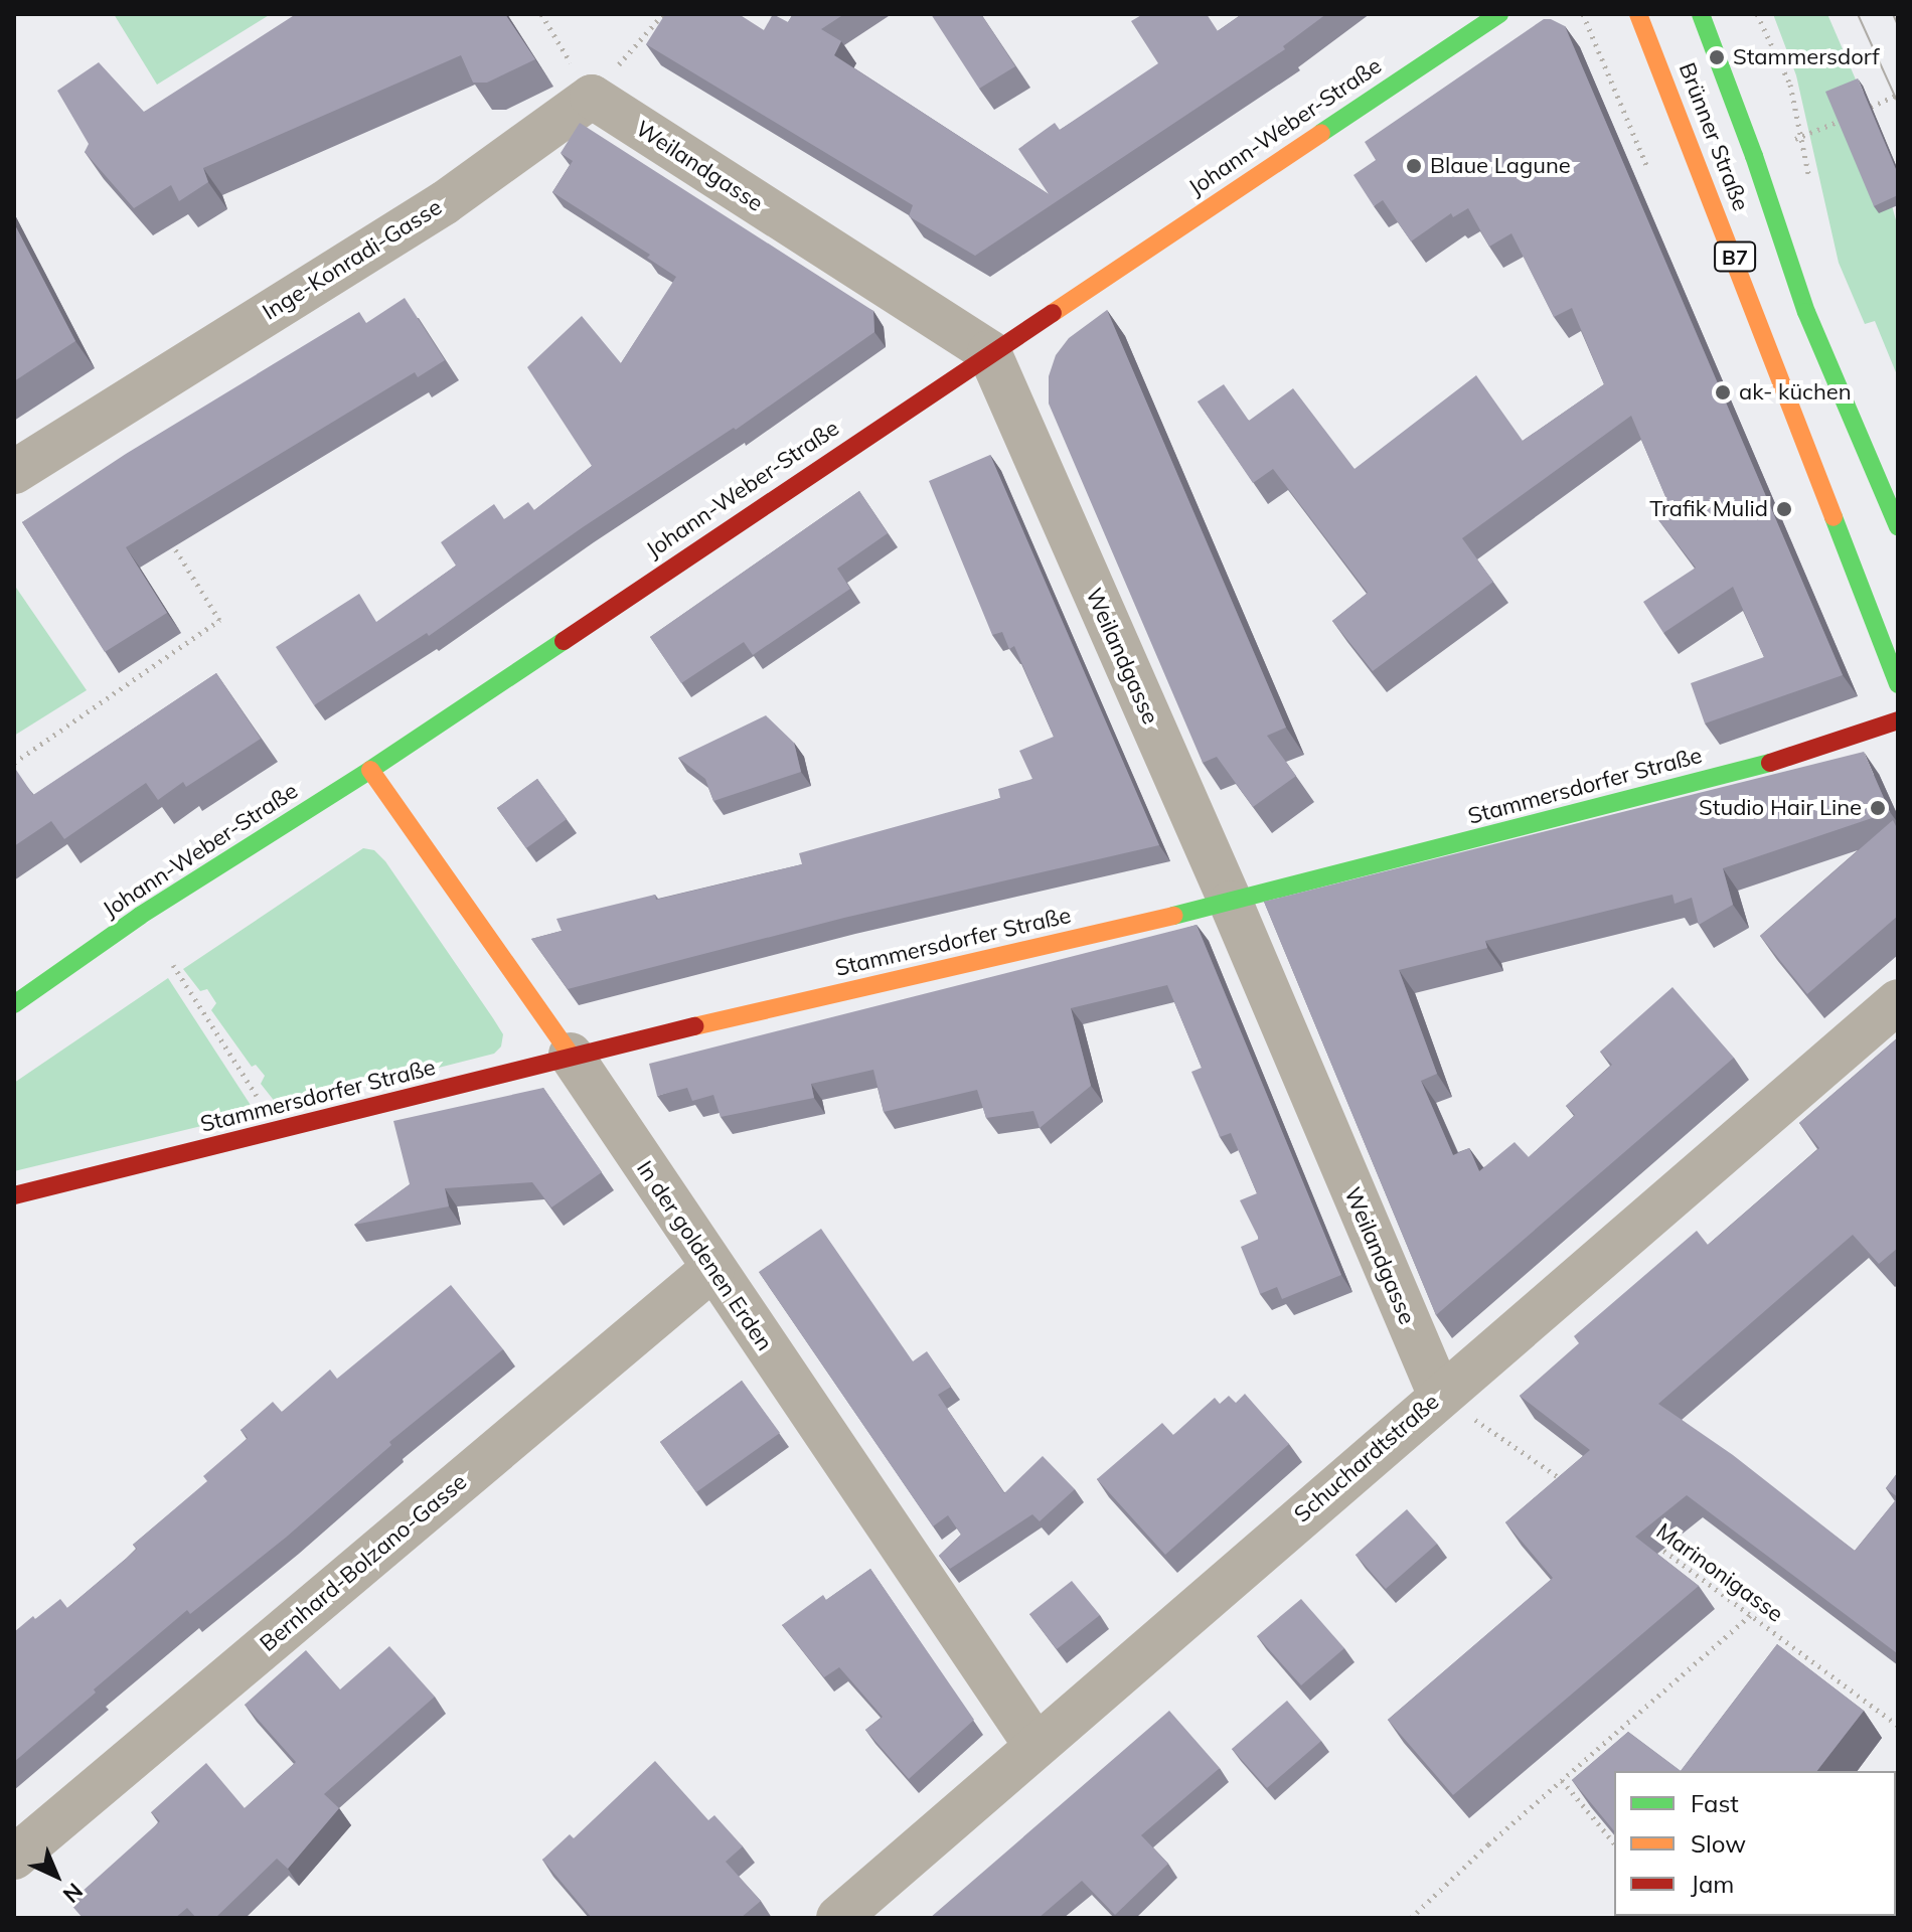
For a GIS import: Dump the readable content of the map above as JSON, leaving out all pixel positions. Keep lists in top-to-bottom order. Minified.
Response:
{"streets":{"main road":["Johann-Weber-Straße","Brünner Straße","B7","Stammersdorfer Straße","In der goldenen Erden"],"street":["Weilandgasse","Inge-Konradi-Gasse","Schuchardtstraße","Bernhard-Bolzano-Gasse"],"path":["Marinonigasse"]},"crossings":[["Johann-Weber-Straße","Weilandgasse"],["Johann-Weber-Straße","In der goldenen Erden"],["Weilandgasse","Inge-Konradi-Gasse"],["Weilandgasse","Stammersdorfer Straße"],["Weilandgasse","Schuchardtstraße"],["Stammersdorfer Straße","In der goldenen Erden"],["In der goldenen Erden","Schuchardtstraße"],["In der goldenen Erden","Bernhard-Bolzano-Gasse"]],"places":["Stammersdorf","Blaue Lagune","ak- küchen","Trafik Mulid","Studio Hair Line"],"legend":["Fast","Slow","Jam"],"north":"bottom right"}
